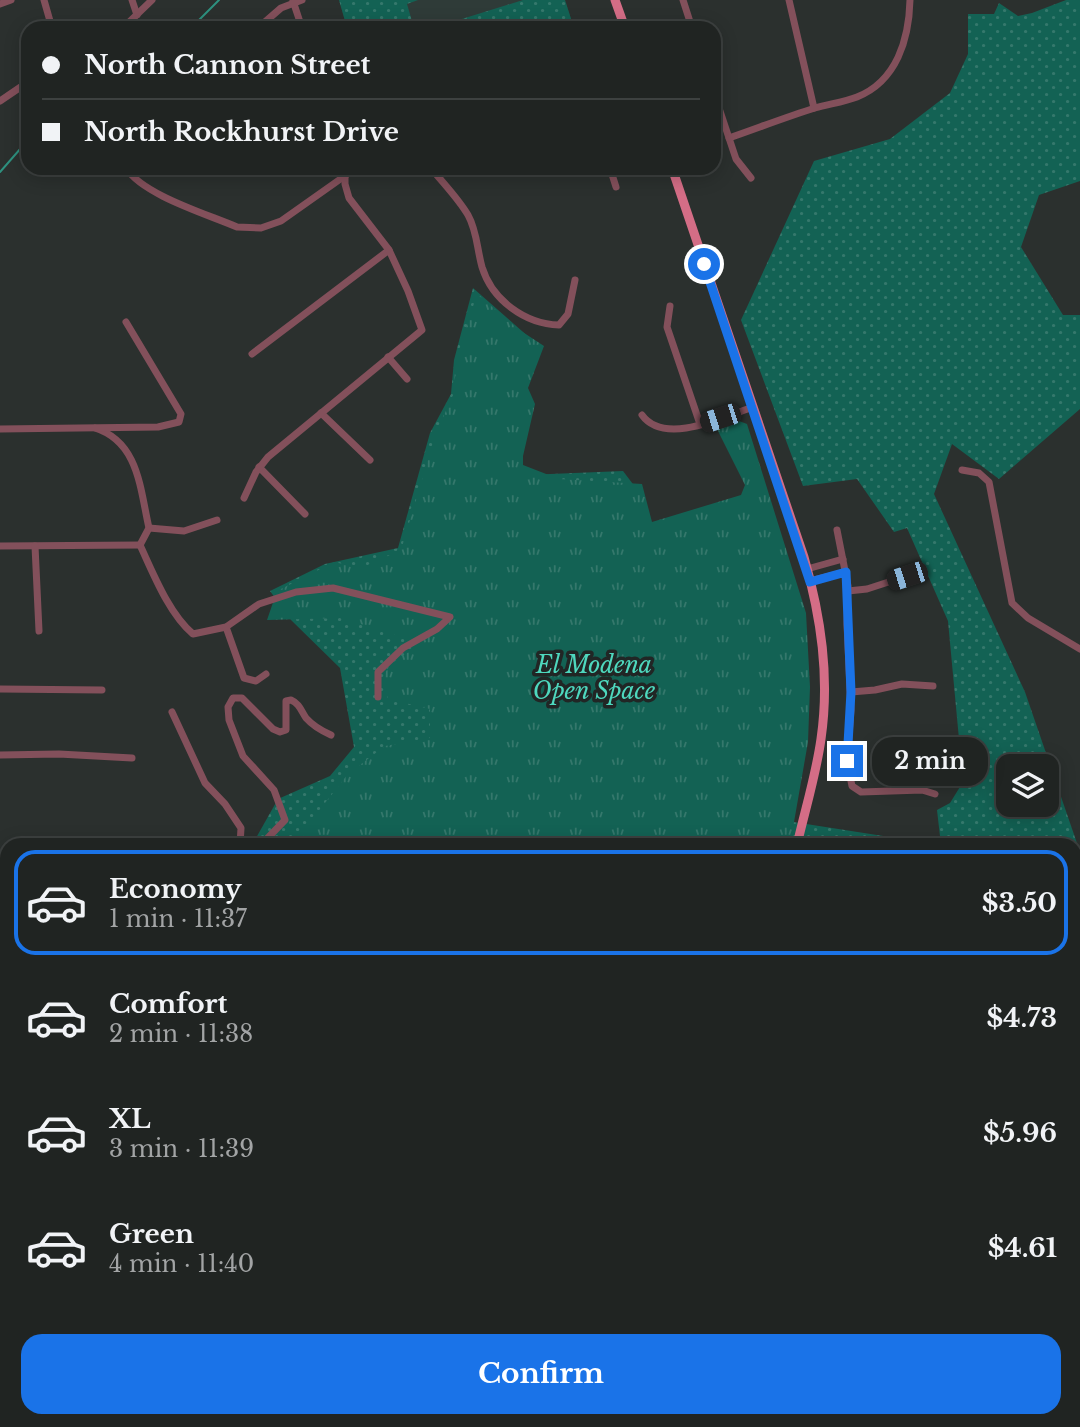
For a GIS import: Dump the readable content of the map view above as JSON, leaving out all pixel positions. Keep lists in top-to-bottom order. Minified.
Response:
{"parks":["El Modena Open Space"],"page":{"banner":["North Cannon Street","North Rockhurst Drive"],"bubble":"2 min","list":[{"name":"Economy","note":"1 min · 11:37","value":"$3.50"},{"name":"Comfort","note":"2 min · 11:38","value":"$4.73"},{"name":"XL","note":"3 min · 11:39","value":"$5.96"},{"name":"Green","note":"4 min · 11:40","value":"$4.61"}],"buttons":"Confirm"}}
